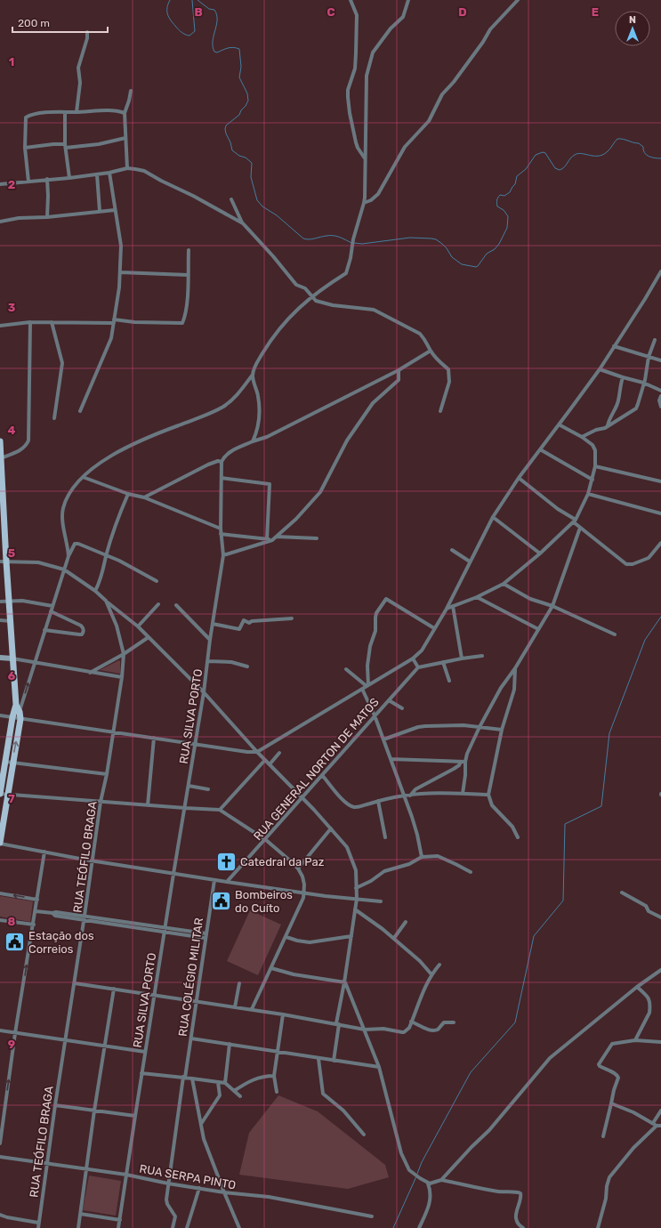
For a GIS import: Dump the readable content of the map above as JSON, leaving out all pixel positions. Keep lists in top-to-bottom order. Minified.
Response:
{"streets":{"street":["RUA SILVA PORTO","RUA GENERAL NORTON DE MATOS","RUA TEÓFILO BRAGA","RUA COLÉGIO MILITAR","RUA SERPA PINTO"]},"crossings":[["RUA SILVA PORTO","RUA SERPA PINTO"],["RUA TEÓFILO BRAGA","RUA SERPA PINTO"],["RUA COLÉGIO MILITAR","RUA SERPA PINTO"]],"places":{"church":["Catedral da Paz"],"public building":["Bombeiros do Cuíto","Estação dos Correios"]},"scale_bar":"200 m","north":"top","grid":{"columns":["B","C","D","E"],"rows":["1","2","3","4","5","6","7","8","9"]}}
